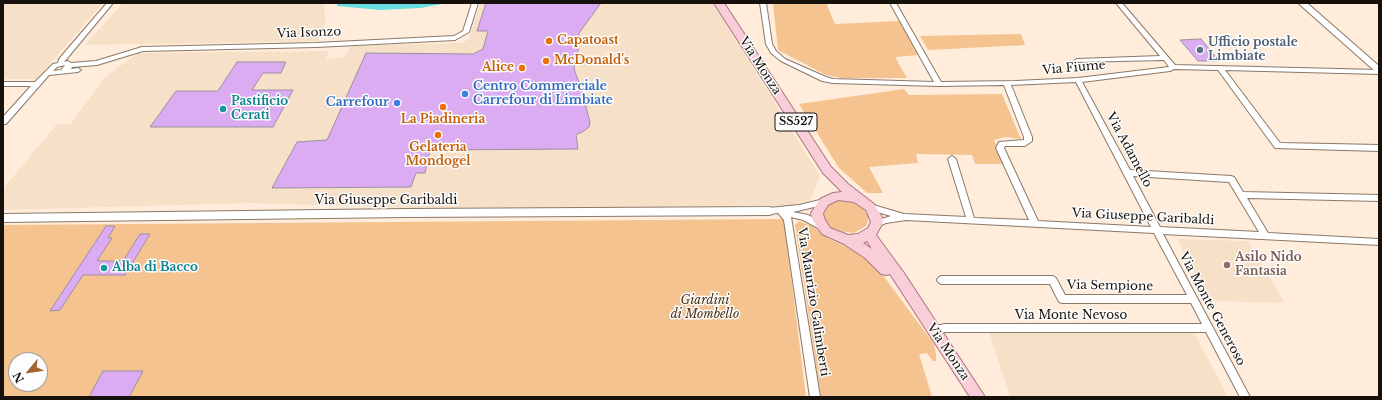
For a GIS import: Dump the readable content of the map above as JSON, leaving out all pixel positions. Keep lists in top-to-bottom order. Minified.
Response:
{"streets":{"main road":["Via Monza","SS527"],"street":["Via Isonzo","Via Fiume","Via Adamello","Via Giuseppe Garibaldi","Via Sempione","Via Maurizio Galimberti","Via Monte Generoso","Via Monte Nevoso"]},"crossings":[["Via Monza","Via Giuseppe Garibaldi"],["Via Monza","Via Monte Nevoso"],["Via Fiume","Via Adamello"],["Via Adamello","Via Giuseppe Garibaldi"],["Via Adamello","Via Monte Generoso"],["Via Giuseppe Garibaldi","Via Maurizio Galimberti"],["Via Giuseppe Garibaldi","Via Monte Generoso"],["Via Sempione","Via Monte Generoso"],["Via Monte Generoso","Via Monte Nevoso"]],"parks":["Giardini di Mombello"],"places":["Capatoast","Ufficio postale Limbiate","McDonald's","Alice","Centro Commerciale Carrefour di Limbiate","Carrefour","La Piadineria","Pastificio Cerati","Gelateria Mondogel","Asilo Nido Fantasia","Alba di Bacco"],"north":"bottom left"}
